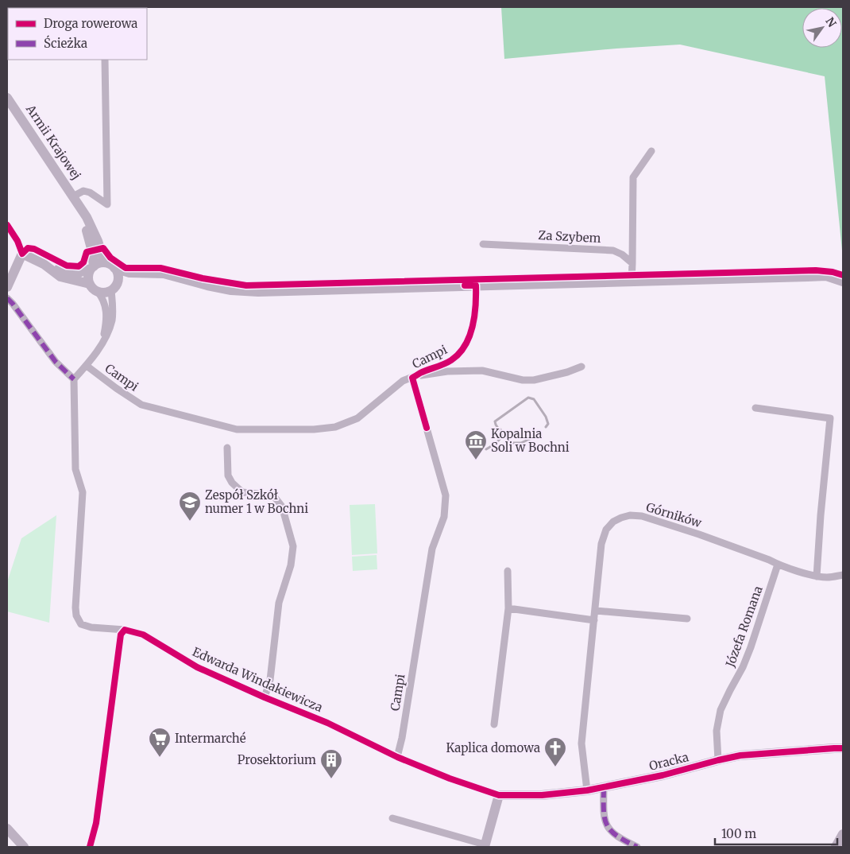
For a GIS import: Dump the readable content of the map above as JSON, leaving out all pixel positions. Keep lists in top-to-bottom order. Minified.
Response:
{"streets":{"main road":["Armii Krajowej","Oracka"],"street":["Za Szybem","Campi","Górników","Józefa Romana","Edwarda Windakiewicza"]},"crossings":[["Campi","Edwarda Windakiewicza"],["Górników","Józefa Romana"],["Górników","Oracka"],["Józefa Romana","Oracka"],["Edwarda Windakiewicza","Oracka"]],"places":{"museum":["Kopalnia Soli w Bochni"],"school or university":["Zespół Szkół numer 1 w Bochni"],"supermarket":["Intermarché"],"church":["Kaplica domowa"],"building":["Prosektorium"]},"legend":["Droga rowerowa","Ścieżka"],"scale_bar":"100 m","north":"top right"}
